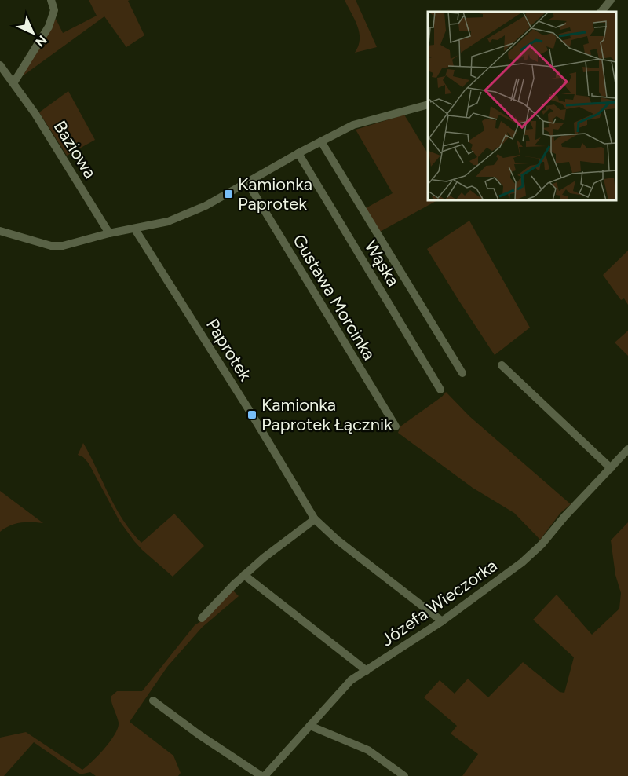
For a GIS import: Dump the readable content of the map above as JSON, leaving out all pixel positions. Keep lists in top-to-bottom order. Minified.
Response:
{"streets":{"street":["Baziowa","Wąska","Gustawa Morcinka","Paprotek","Józefa Wieczorka"]},"crossings":[["Paprotek","Józefa Wieczorka"]],"places":{"transit":["Kamionka Paprotek","Kamionka Paprotek Łącznik"]},"north":"bottom right"}
